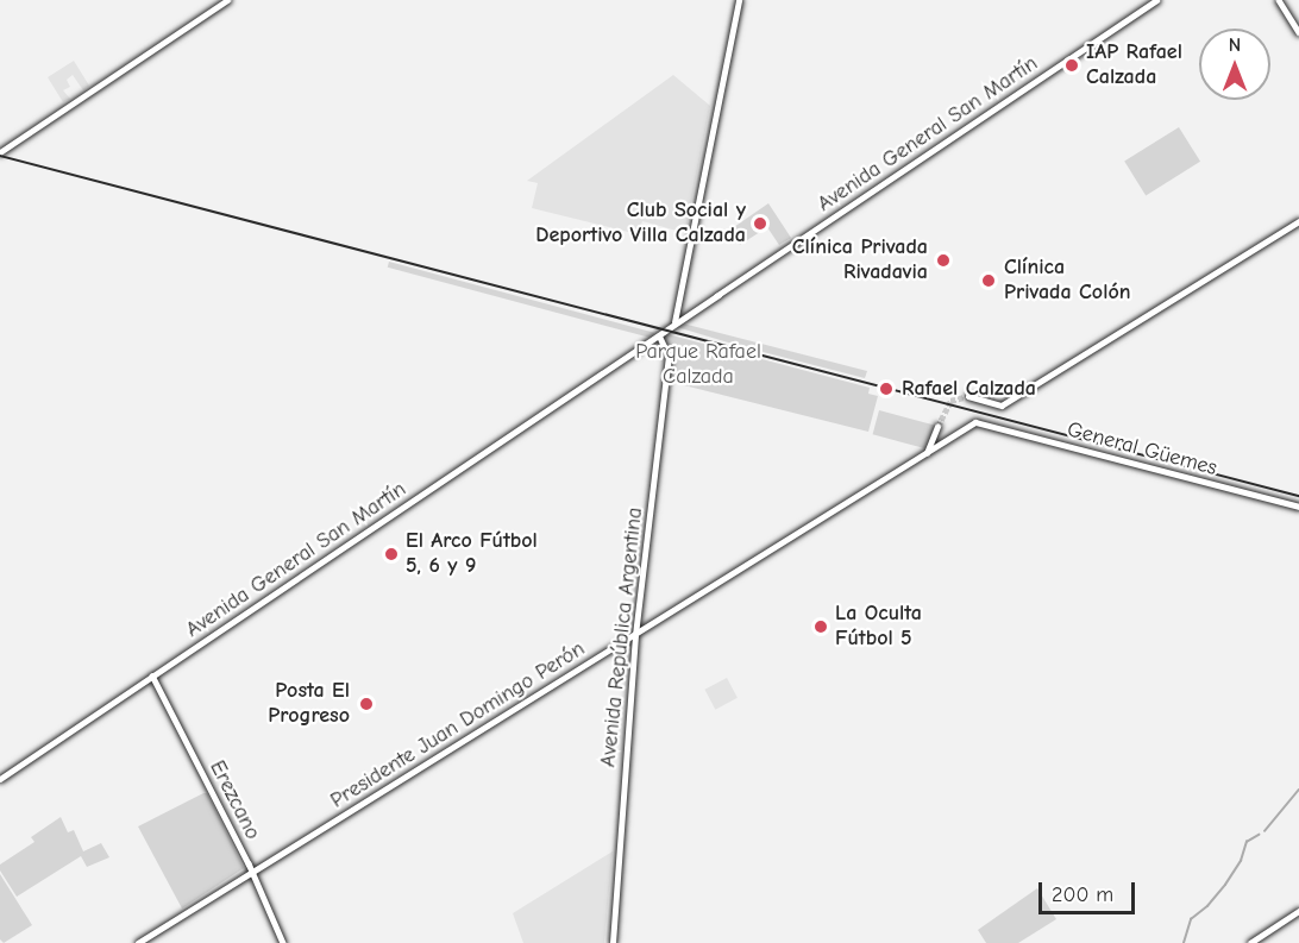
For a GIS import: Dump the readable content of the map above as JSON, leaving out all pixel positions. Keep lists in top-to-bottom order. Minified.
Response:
{"streets":{"main road":["Avenida General San Martín","General Güemes","Avenida República Argentina","Presidente Juan Domingo Perón","Erezcano"]},"crossings":[["Avenida General San Martín","Avenida República Argentina"],["Avenida General San Martín","Erezcano"],["General Güemes","Presidente Juan Domingo Perón"],["Avenida República Argentina","Presidente Juan Domingo Perón"],["Presidente Juan Domingo Perón","Erezcano"]],"parks":["Parque Rafael Calzada"],"places":["IAP Rafael Calzada","Club Social y Deportivo Villa Calzada","Clínica Privada Rivadavia","Clínica Privada Colón","Rafael Calzada","El Arco Fútbol 5, 6 y 9","La Oculta Fútbol 5","Posta El Progreso"],"scale_bar":"200 m","north":"top"}
